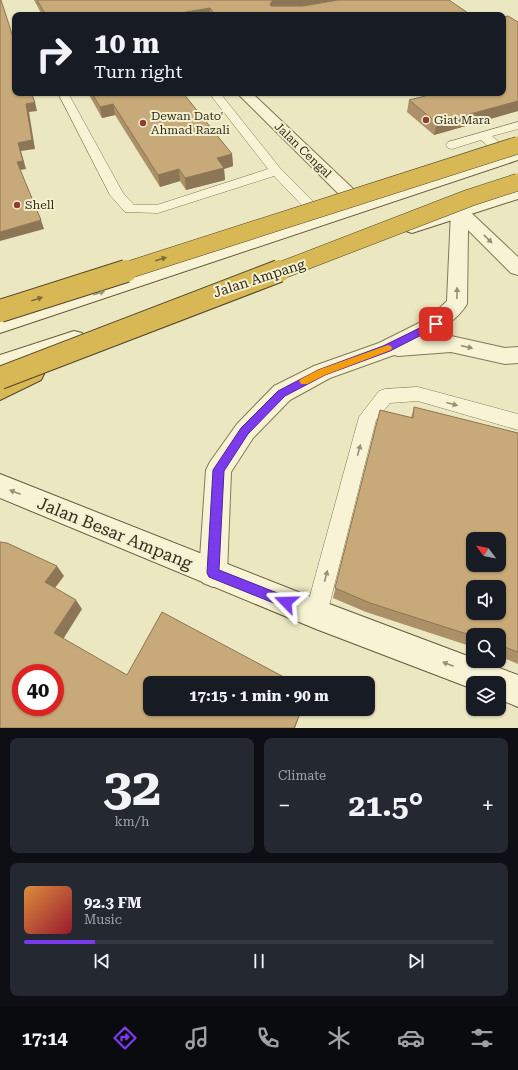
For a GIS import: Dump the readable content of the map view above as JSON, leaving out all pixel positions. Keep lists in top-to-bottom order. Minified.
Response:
{"streets":{"street":["Jalan Cengal","Jalan Ampang","Jalan Besar Ampang"]},"one_way":["Jalan Besar Ampang"],"places":["Giat Mara","Dewan Dato' Ahmad Razali","Shell"],"north":"top left","page":{"turn":["10 m","Turn right"],"limit":"40","trip":"17:15 · 1 min · 90 m","tile":[["32","km/h"],"Climate"],"heat":["−","21.5°","+"],"song":["92.3 FM","Music"],"tabs":"17:14"}}
